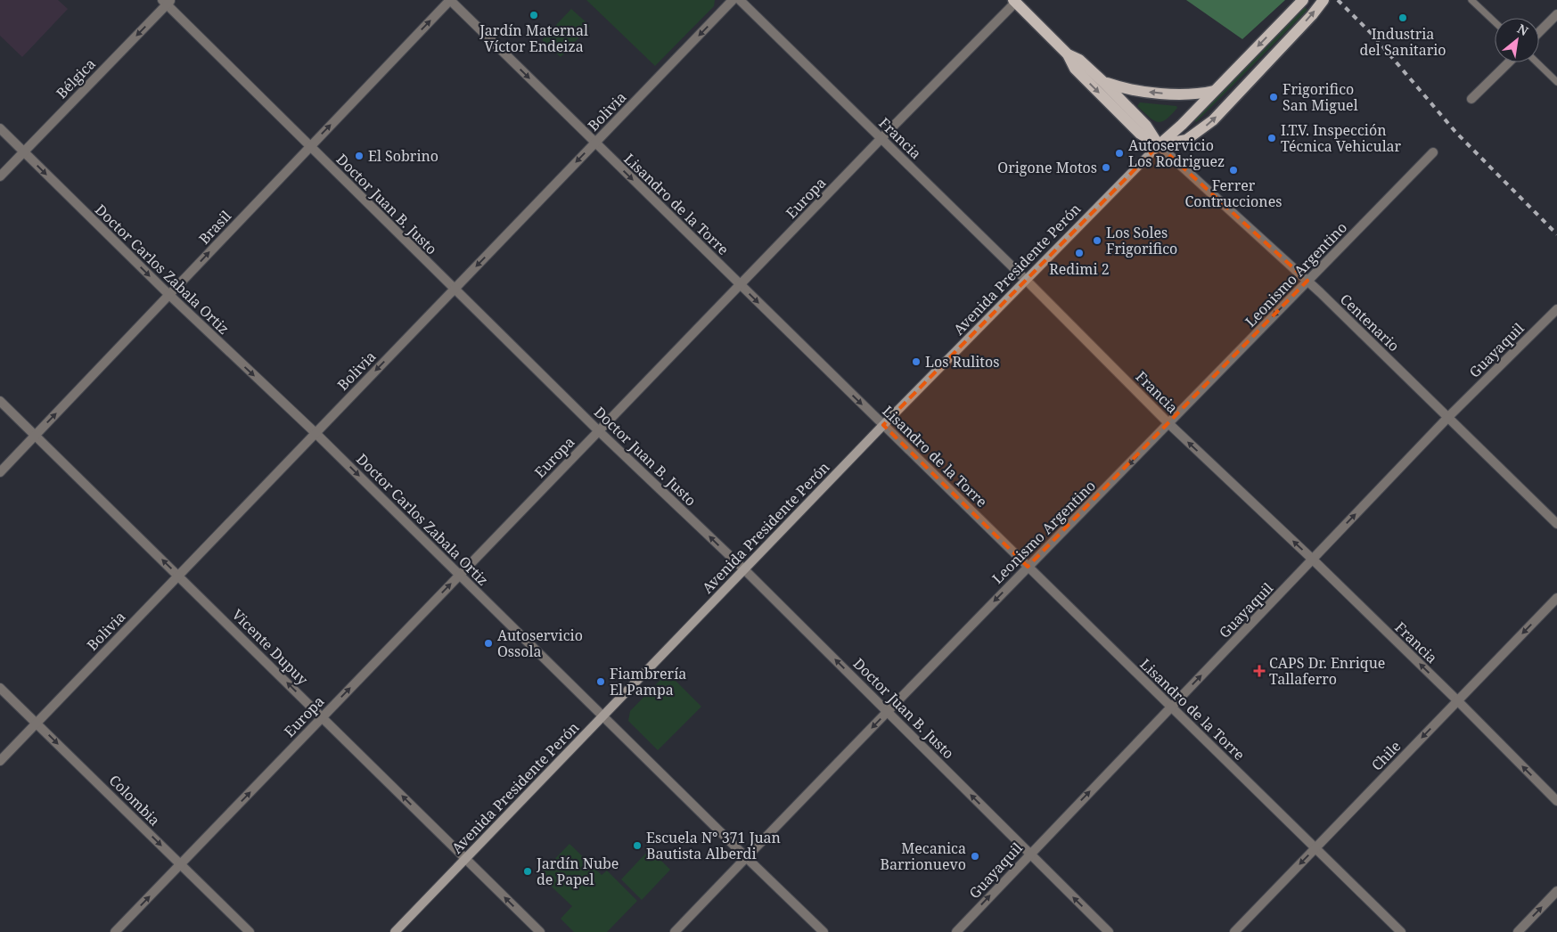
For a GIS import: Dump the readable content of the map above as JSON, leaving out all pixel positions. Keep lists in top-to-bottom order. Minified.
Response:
{"streets":{"main road":["Avenida Presidente Perón"],"street":["Bélgica","Bolivia","Francia","Europa","Doctor Juan B. Justo","Lisandro de la Torre","Brasil","Doctor Carlos Zabala Ortiz","Leonismo Argentino","Centenario","Guayaquil","Vicente Dupuy","Chile","Colombia"]},"crossings":[["Bélgica","Doctor Juan B. Justo"],["Bélgica","Doctor Carlos Zabala Ortiz"],["Bolivia","Doctor Juan B. Justo"],["Bolivia","Lisandro de la Torre"],["Bolivia","Doctor Carlos Zabala Ortiz"],["Bolivia","Vicente Dupuy"],["Bolivia","Colombia"],["Francia","Europa"],["Francia","Avenida Presidente Perón"],["Francia","Leonismo Argentino"],["Francia","Guayaquil"],["Francia","Chile"],["Europa","Doctor Juan B. Justo"],["Europa","Lisandro de la Torre"],["Europa","Doctor Carlos Zabala Ortiz"],["Europa","Vicente Dupuy"],["Europa","Colombia"],["Doctor Juan B. Justo","Brasil"],["Doctor Juan B. Justo","Avenida Presidente Perón"],["Doctor Juan B. Justo","Leonismo Argentino"],["Doctor Juan B. Justo","Guayaquil"],["Lisandro de la Torre","Brasil"],["Lisandro de la Torre","Avenida Presidente Perón"],["Lisandro de la Torre","Leonismo Argentino"],["Lisandro de la Torre","Guayaquil"],["Lisandro de la Torre","Chile"],["Brasil","Doctor Carlos Zabala Ortiz"],["Brasil","Vicente Dupuy"],["Doctor Carlos Zabala Ortiz","Avenida Presidente Perón"],["Doctor Carlos Zabala Ortiz","Leonismo Argentino"],["Avenida Presidente Perón","Centenario"],["Avenida Presidente Perón","Vicente Dupuy"],["Leonismo Argentino","Centenario"],["Centenario","Guayaquil"]],"one_way":["Bélgica","Bolivia","Francia","Europa","Doctor Juan B. Justo","Lisandro de la Torre","Brasil","Doctor Carlos Zabala Ortiz","Leonismo Argentino","Guayaquil","Vicente Dupuy","Chile","Colombia"],"places":{"other":["Jardín Maternal Víctor Endeiza","Industria del Sanitario","Frigorifico San Miguel","I.T.V. Inspección Técnica Vehicular","Autoservicio Los Rodriguez","El Sobrino","Origone Motos","Ferrer Contrucciones","Los Soles Frigorifico","Redimi 2","Los Rulitos","Autoservicio Ossola","Fiambrería El Pampa","Escuela N° 371 Juan Bautista Alberdi","Mecanica Barrionuevo","Jardín Nube de Papel"],"health":["CAPS Dr. Enrique Tallaferro"]},"north":"top right"}
